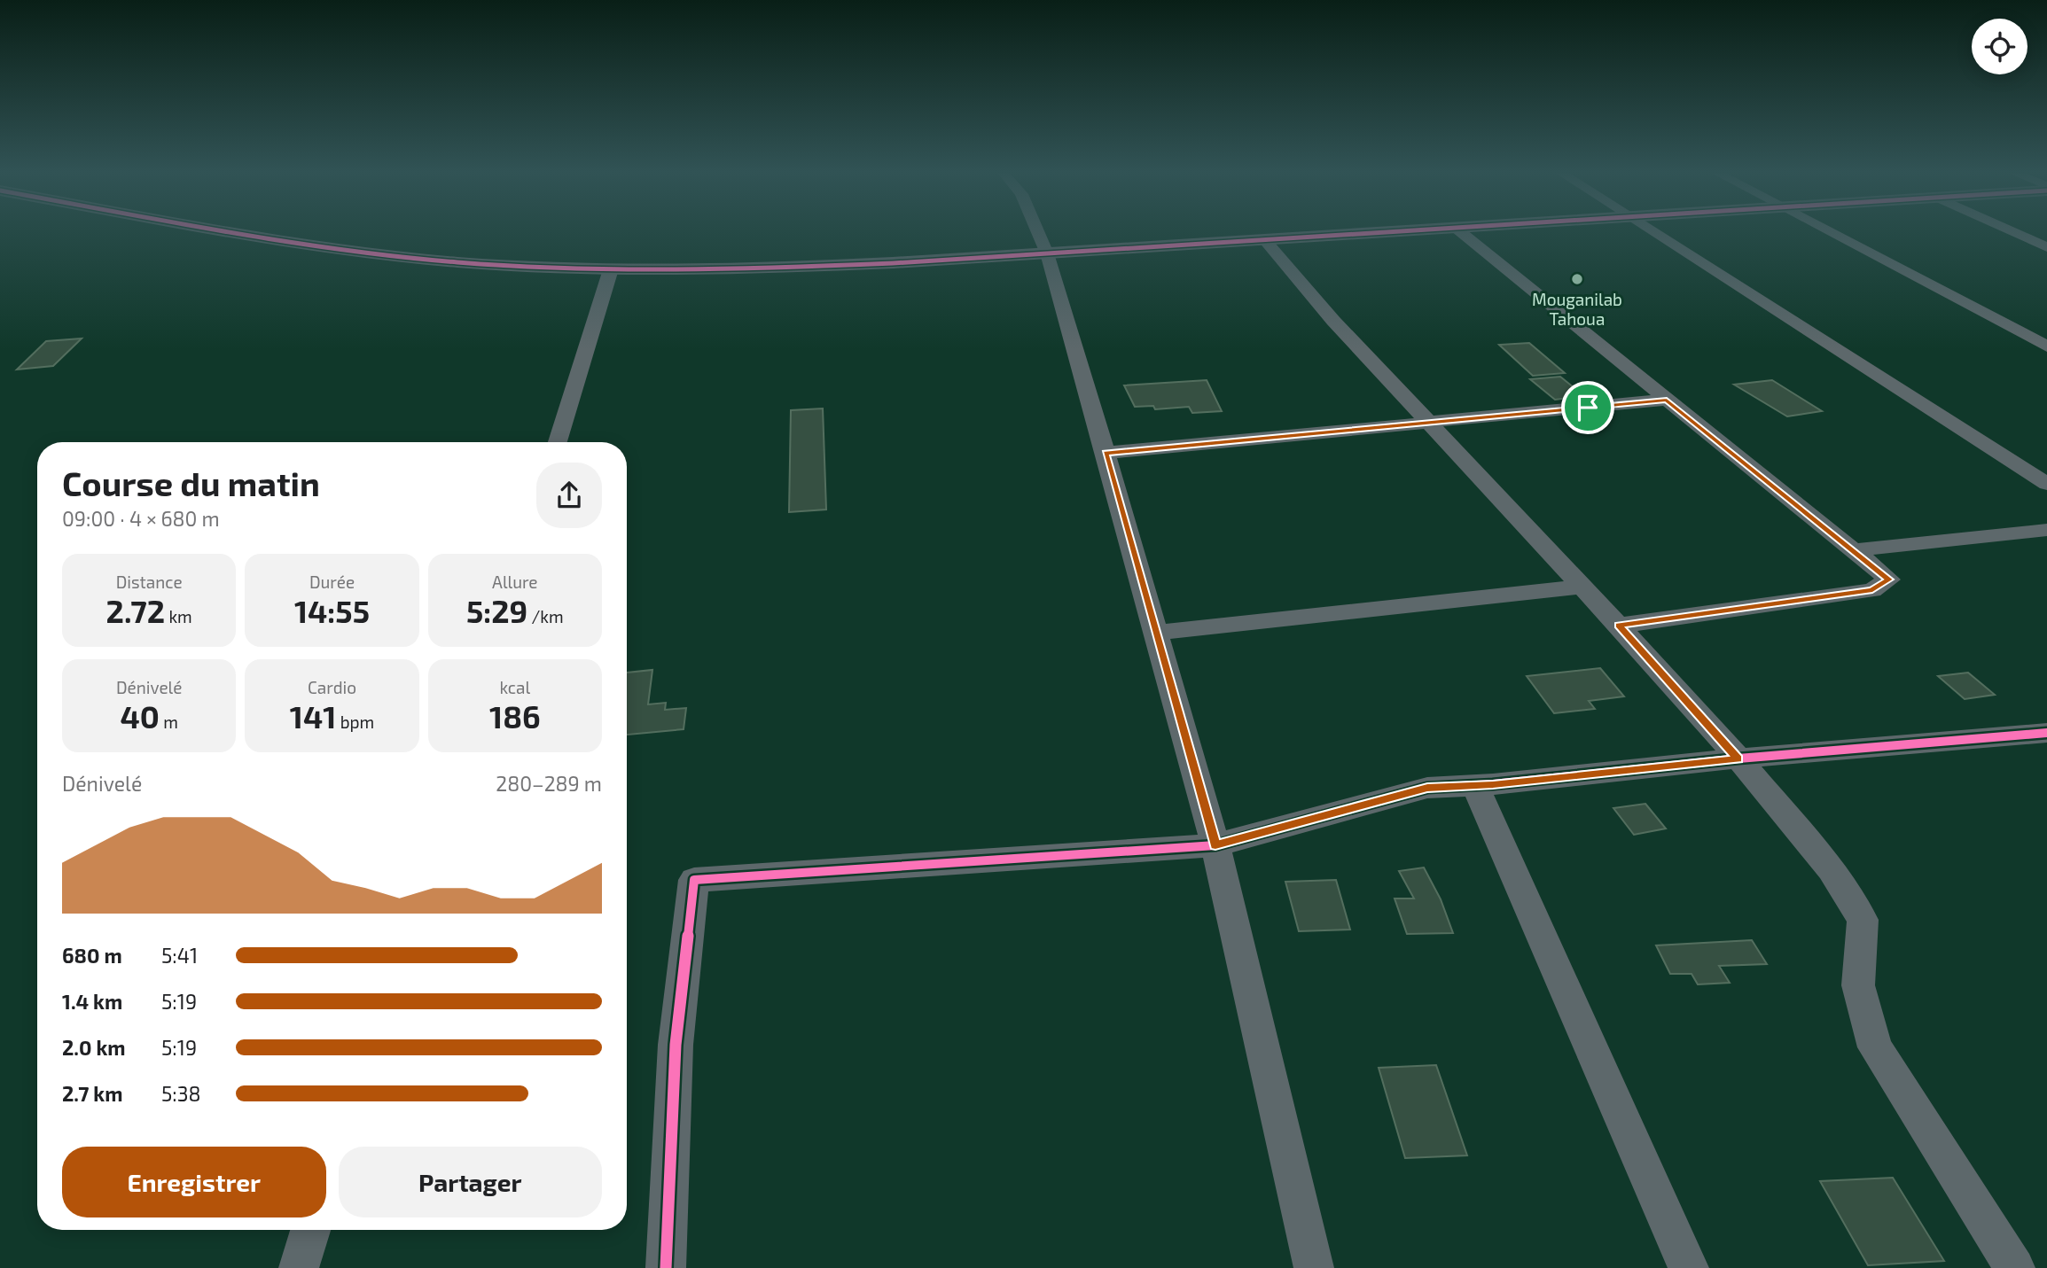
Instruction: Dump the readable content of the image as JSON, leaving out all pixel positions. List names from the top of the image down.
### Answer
{
  "places": ["Mouganilab Tahoua"],
  "page": {
    "heading": ["Course du matin", "09:00 · 4 × 680 m"],
    "stats": [
      ["Distance", "2.72 km"],
      ["Durée", "14:55"],
      ["Allure", "5:29 /km"],
      ["Dénivelé", "40 m"],
      ["Cardio", "141 bpm"],
      ["kcal", "186"]
    ],
    "chart": ["Dénivelé", "280–289 m"],
    "list": [
      {
        "name": "680 m",
        "note": "5:41"
      },
      {
        "name": "1.4 km",
        "note": "5:19"
      },
      {
        "name": "2.0 km",
        "note": "5:19"
      },
      {
        "name": "2.7 km",
        "note": "5:38"
      }
    ],
    "buttons": ["Enregistrer", "Partager"]
  }
}
